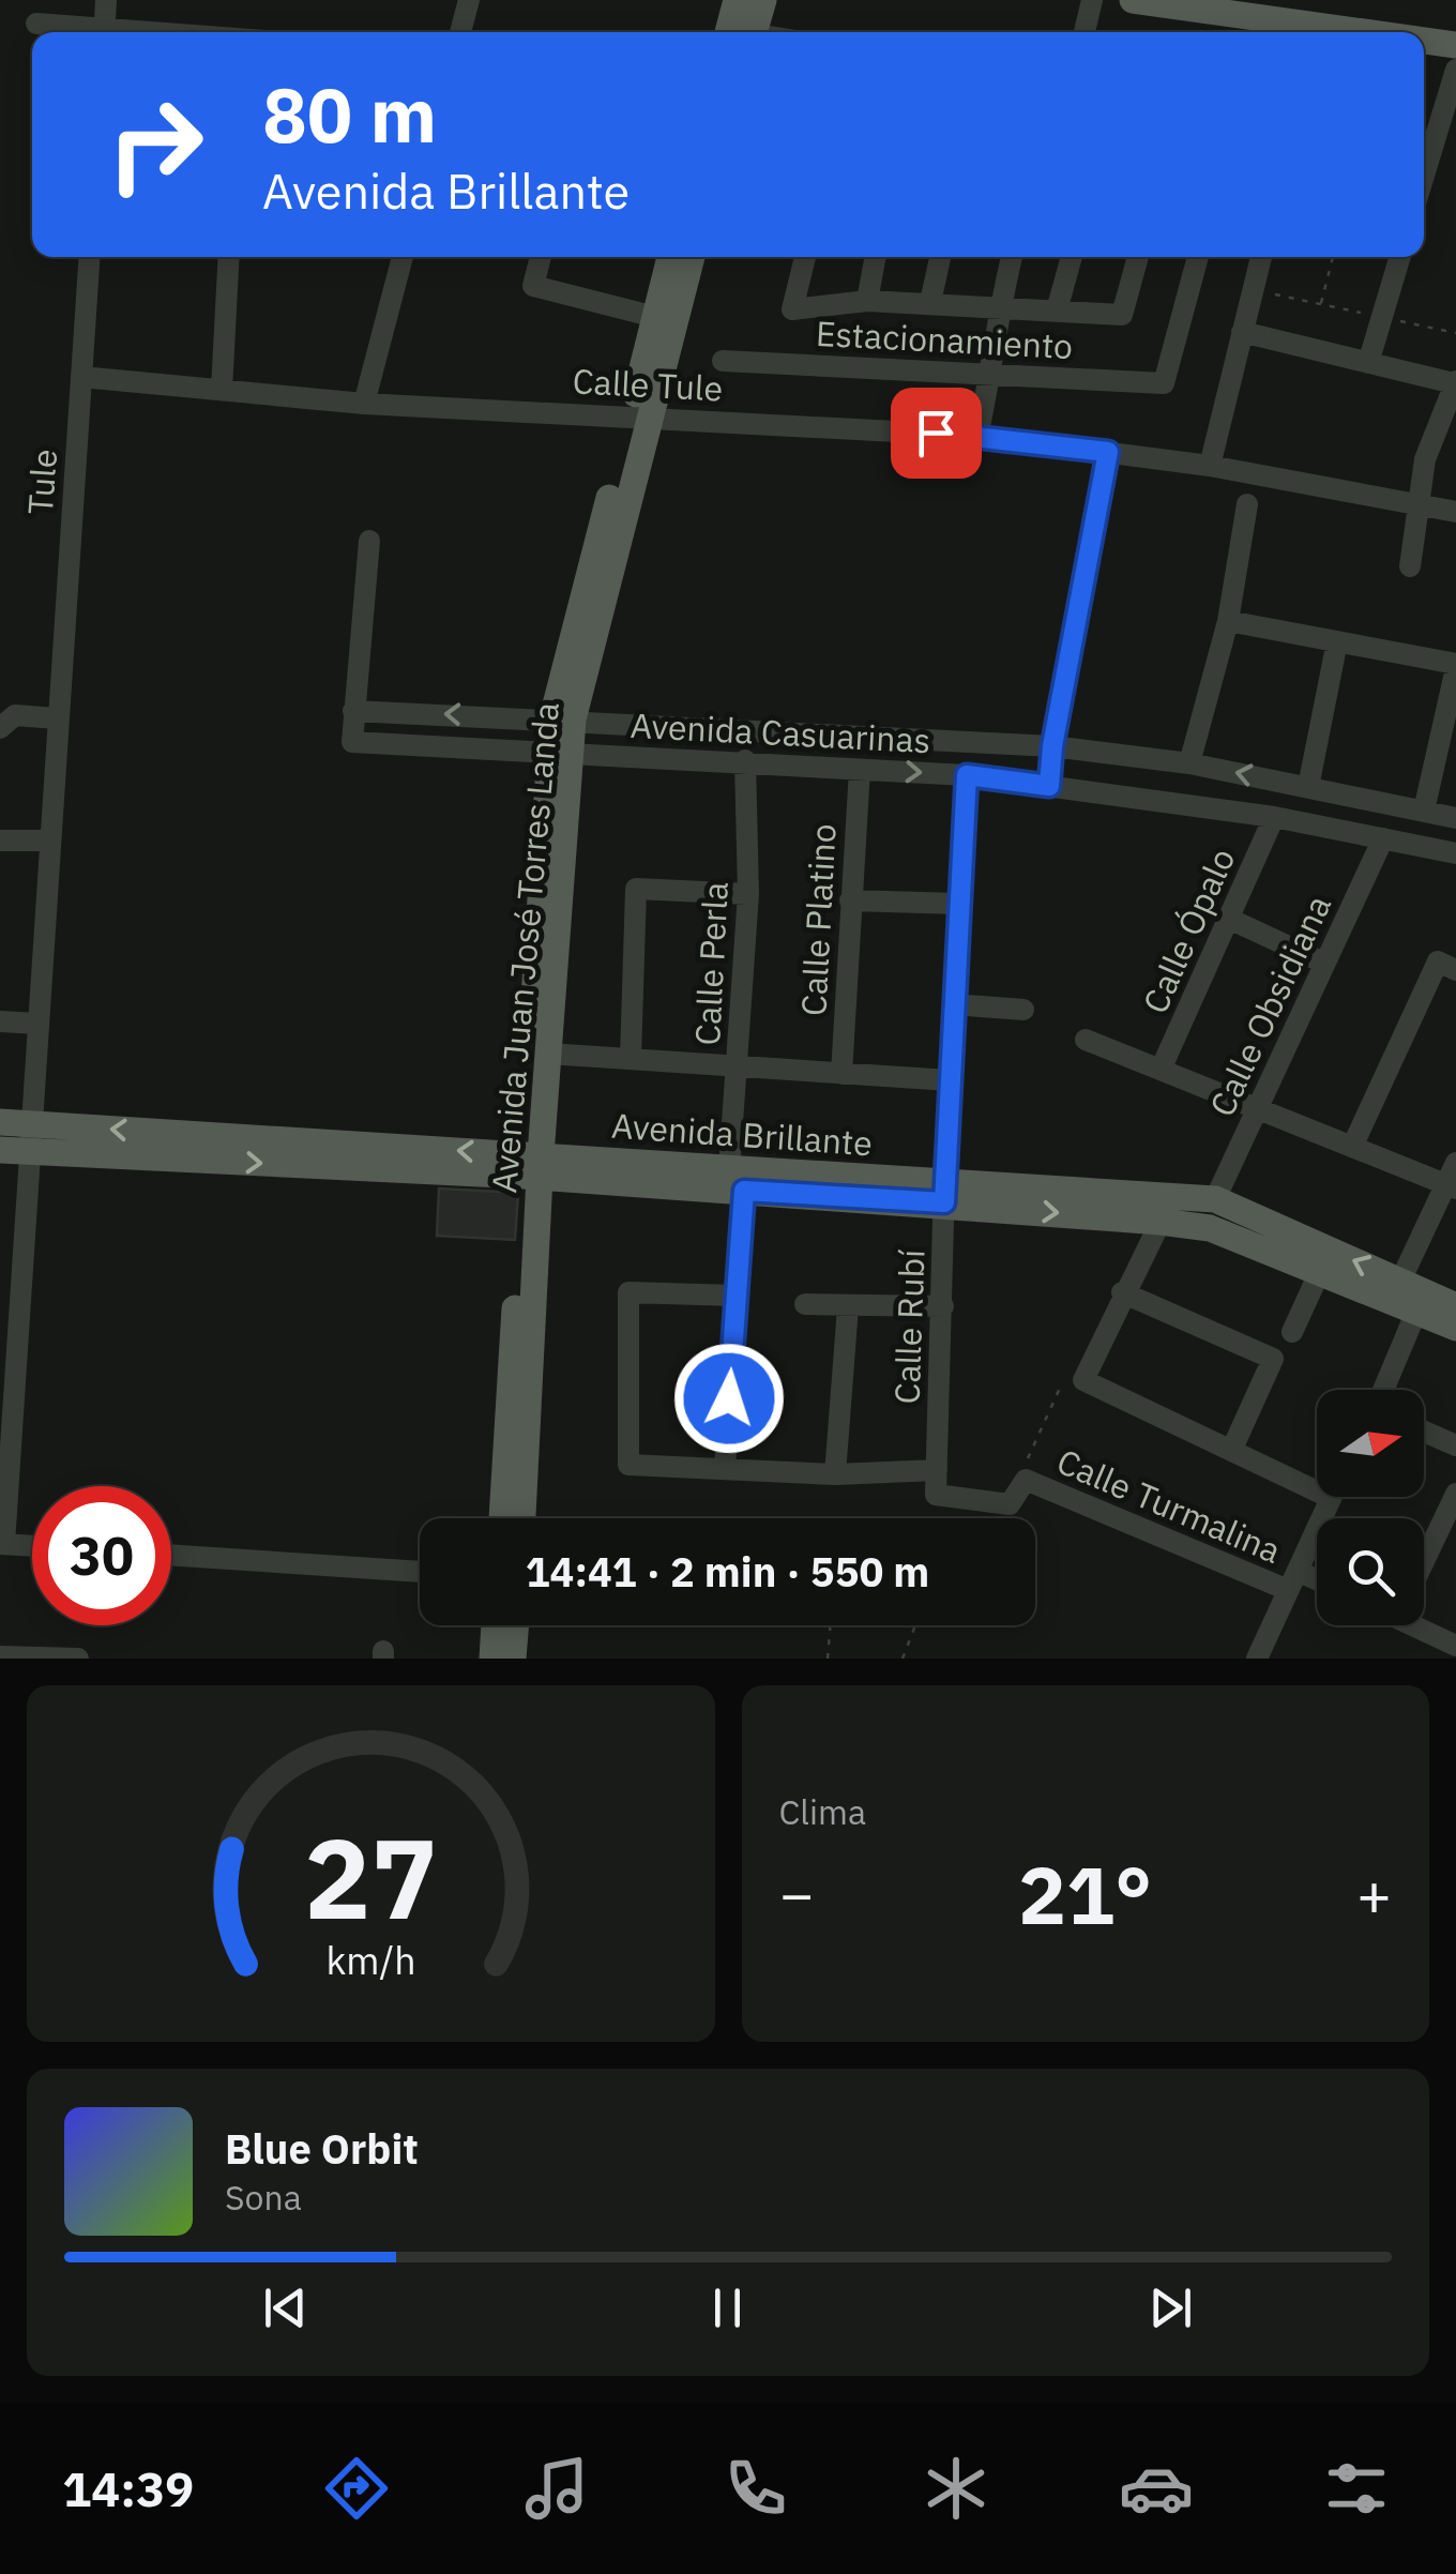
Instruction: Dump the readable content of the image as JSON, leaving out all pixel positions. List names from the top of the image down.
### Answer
{
  "streets": {
    "main road": ["Avenida Juan José Torres Landa", "Avenida Brillante"],
    "street": [
      "Estacionamiento",
      "Calle Tule",
      "Tule",
      "Avenida Casuarinas",
      "Calle Platino",
      "Calle Ópalo",
      "Calle Perla",
      "Calle Obsidiana",
      "Calle Rubí",
      "Calle Turmalina"
    ]
  },
  "crossings": [
    ["Calle Tule", "Tule"],
    ["Calle Tule", "Avenida Juan José Torres Landa"],
    ["Tule", "Avenida Brillante"],
    ["Avenida Casuarinas", "Calle Platino"],
    ["Avenida Casuarinas", "Calle Ópalo"],
    ["Avenida Casuarinas", "Avenida Juan José Torres Landa"],
    ["Avenida Casuarinas", "Calle Perla"],
    ["Avenida Casuarinas", "Calle Obsidiana"],
    ["Avenida Casuarinas", "Calle Rubí"],
    ["Avenida Juan José Torres Landa", "Avenida Brillante"],
    ["Calle Perla", "Avenida Brillante"],
    ["Calle Obsidiana", "Avenida Brillante"],
    ["Avenida Brillante", "Calle Rubí"],
    ["Calle Rubí", "Calle Turmalina"]
  ],
  "north": "right",
  "page": {
    "turn": ["80 m", "Avenida Brillante"],
    "limit": "30",
    "trip": "14:41 · 2 min · 550 m",
    "tile": "Clima",
    "heat": ["−", "21°", "+"],
    "song": ["Blue Orbit", "Sona"],
    "tabs": "14:39",
    "gauge": ["27", "km/h"]
  }
}
